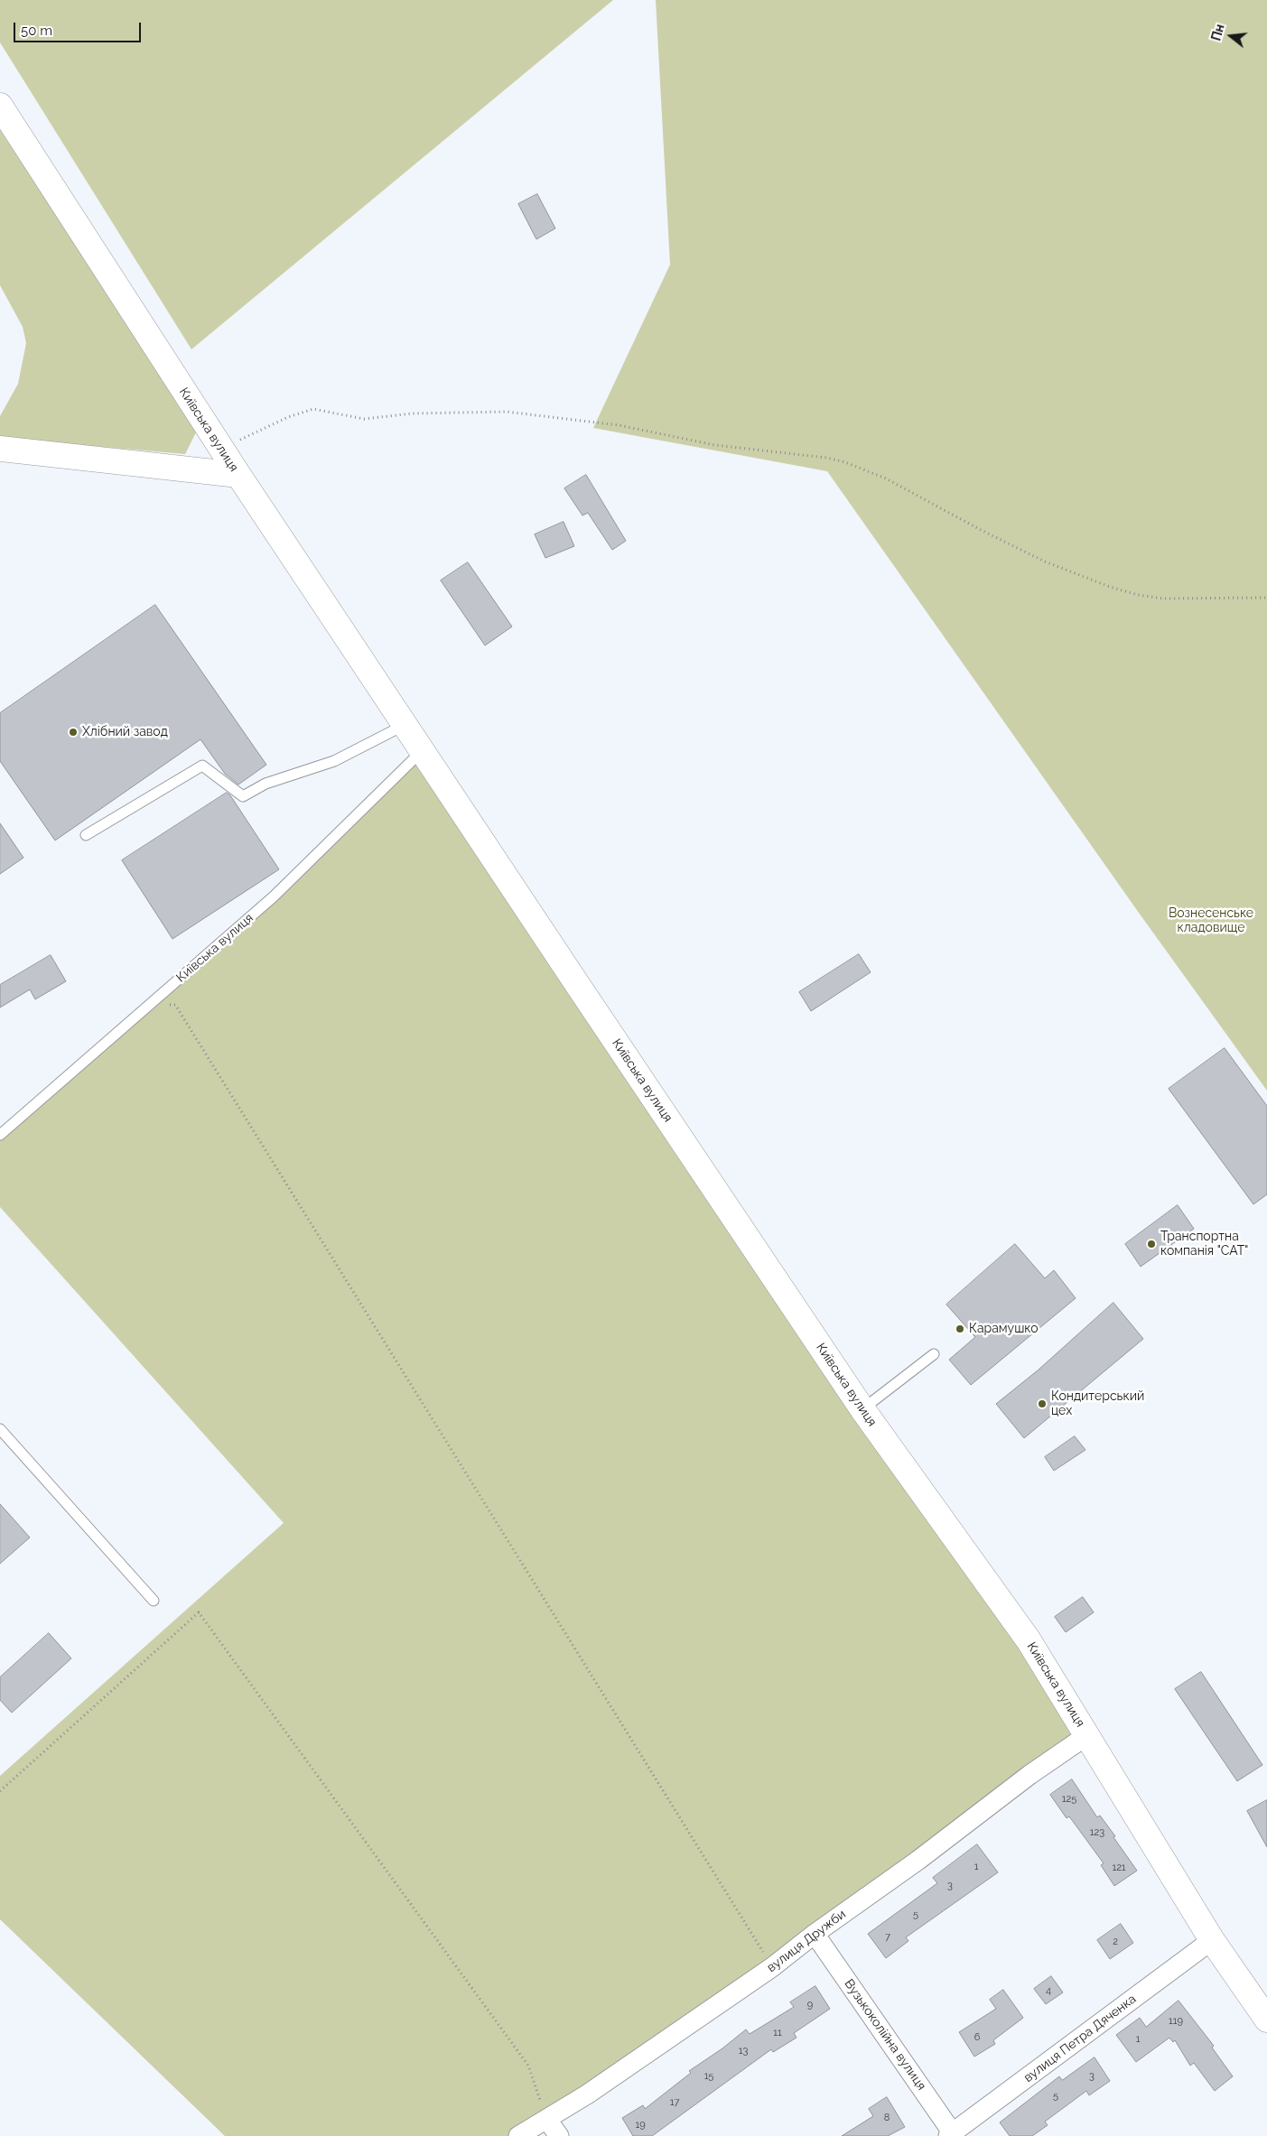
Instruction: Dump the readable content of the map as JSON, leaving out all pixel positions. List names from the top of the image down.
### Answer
{
  "streets": {
    "main road": ["Київська вулиця"],
    "street": ["вулиця Дружби", "Вузькоколійна вулиця", "вулиця Петра Дяченка"]
  },
  "crossings": [
    ["Київська вулиця", "вулиця Дружби"],
    ["Київська вулиця", "вулиця Петра Дяченка"],
    ["вулиця Дружби", "Вузькоколійна вулиця"],
    ["Вузькоколійна вулиця", "вулиця Петра Дяченка"]
  ],
  "parks": ["Вознесенське кладовище"],
  "places": [
    "Хлібний завод",
    "Транспортна компанія \"САТ\"",
    "Карамушко",
    "Кондитерський цех"
  ],
  "house_numbers": [
    "125",
    "123",
    "1",
    "121",
    "3",
    "5",
    "7",
    "2",
    "4",
    "9",
    "119",
    "11",
    "6",
    "1",
    "13",
    "15",
    "3",
    "5",
    "17",
    "8",
    "19"
  ],
  "scale_bar": "50 m",
  "north": "left"
}
